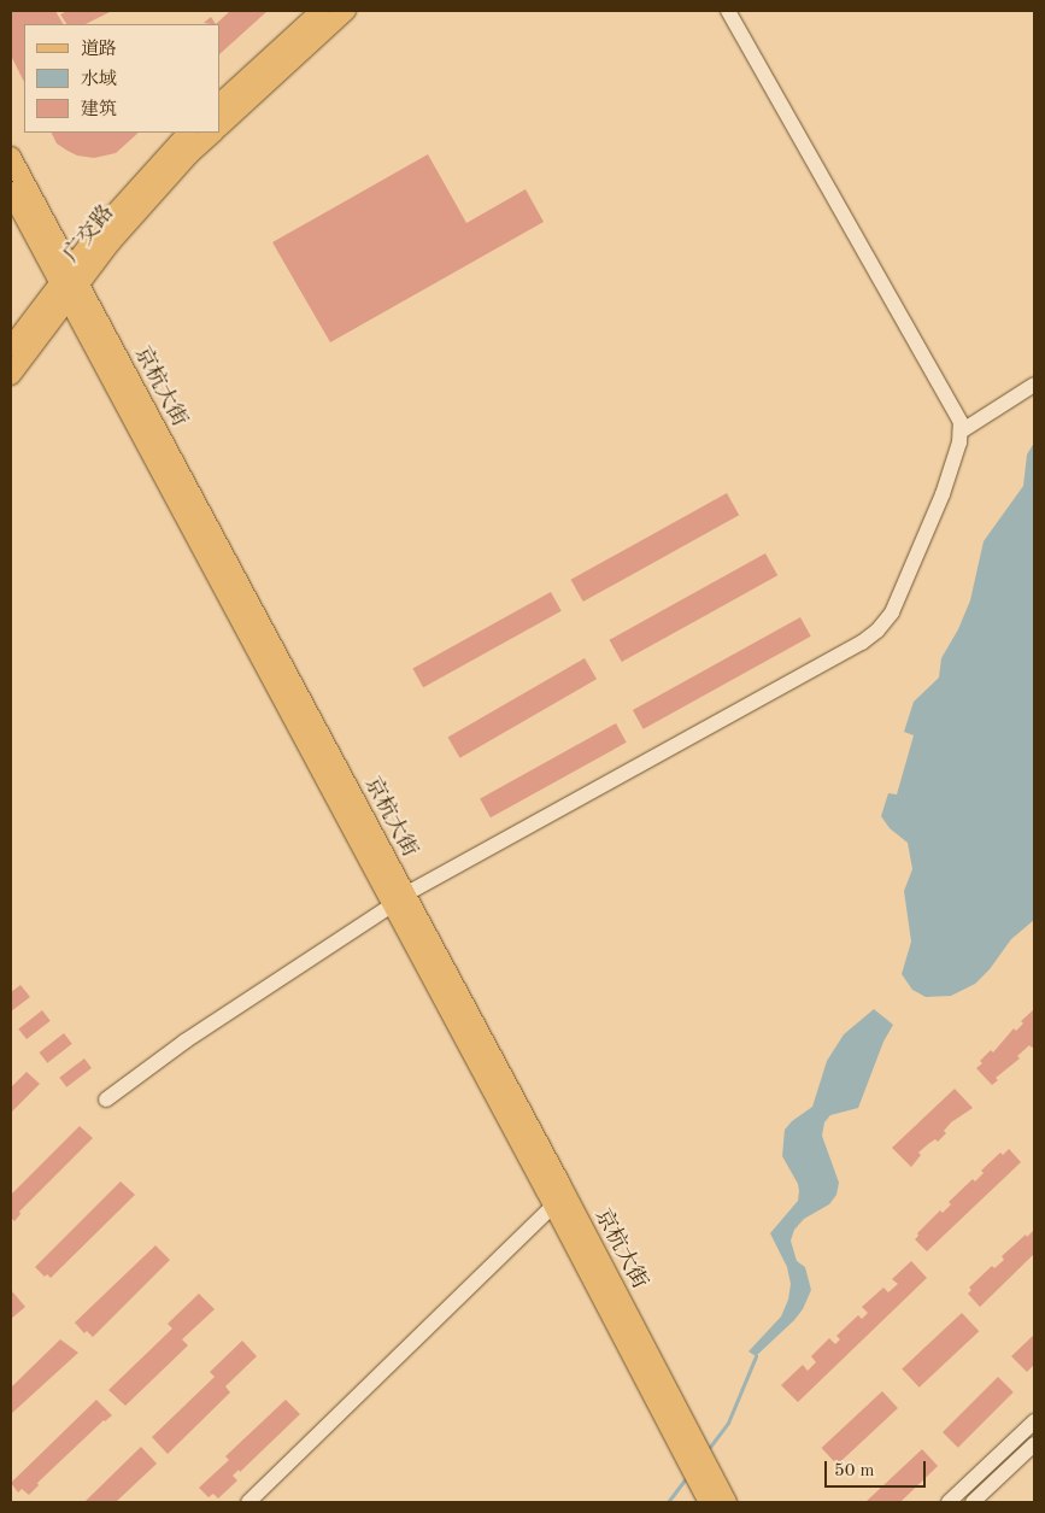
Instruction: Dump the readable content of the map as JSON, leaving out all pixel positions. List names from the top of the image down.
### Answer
{
  "streets": {
    "main road": ["广交路", "京杭大街"]
  },
  "crossings": [
    ["广交路", "京杭大街"]
  ],
  "legend": ["道路", "水域", "建筑"],
  "scale_bar": "50 m"
}
